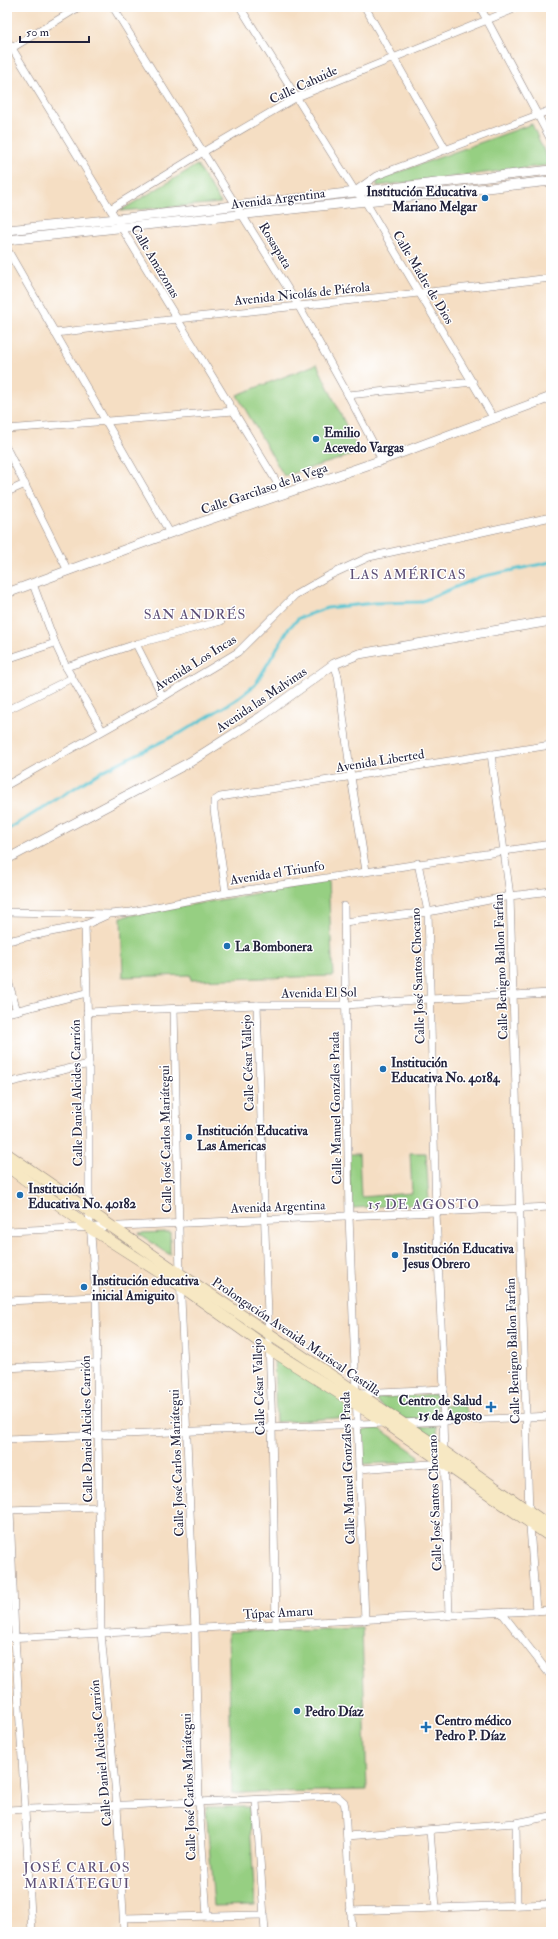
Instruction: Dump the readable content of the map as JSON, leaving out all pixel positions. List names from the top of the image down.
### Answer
{
  "streets": {
    "main road": ["Prolongación Avenida Mariscal Castilla"],
    "street": [
      "Calle Cahuide",
      "Avenida Argentina",
      "Rosaspata",
      "Calle Amazonas",
      "Calle Madre de Dios",
      "Avenida Nicolás de Piérola",
      "Calle Garcilaso de la Vega",
      "Avenida Los Incas",
      "Avenida las Malvinas",
      "Avenida Liberted",
      "Avenida el Triunfo",
      "Calle Benigno Ballon Farfan",
      "Calle José Santos Chocano",
      "Avenida El Sol",
      "Calle César Vallejo",
      "Calle Daniel Alcides Carrión",
      "Calle Manuel Gonzáles Prada",
      "Calle José Carlos Mariátegui",
      "Túpac Amaru"
    ]
  },
  "crossings": [
    ["Calle Cahuide", "Rosaspata"],
    ["Calle Cahuide", "Calle Amazonas"],
    ["Calle Cahuide", "Calle Madre de Dios"],
    ["Avenida Argentina", "Rosaspata"],
    ["Avenida Argentina", "Calle Amazonas"],
    ["Avenida Argentina", "Calle Madre de Dios"],
    ["Avenida Argentina", "Calle Benigno Ballon Farfan"],
    ["Avenida Argentina", "Calle José Santos Chocano"],
    ["Avenida Argentina", "Calle César Vallejo"],
    ["Avenida Argentina", "Calle Daniel Alcides Carrión"],
    ["Avenida Argentina", "Calle Manuel Gonzáles Prada"],
    ["Avenida Argentina", "Calle José Carlos Mariátegui"],
    ["Avenida Argentina", "Prolongación Avenida Mariscal Castilla"],
    ["Rosaspata", "Avenida Nicolás de Piérola"],
    ["Rosaspata", "Calle Garcilaso de la Vega"],
    ["Calle Amazonas", "Avenida Nicolás de Piérola"],
    ["Calle Amazonas", "Calle Garcilaso de la Vega"],
    ["Calle Madre de Dios", "Avenida Nicolás de Piérola"],
    ["Calle Madre de Dios", "Calle Garcilaso de la Vega"],
    ["Avenida Liberted", "Avenida el Triunfo"],
    ["Avenida Liberted", "Calle Benigno Ballon Farfan"],
    ["Avenida el Triunfo", "Calle Benigno Ballon Farfan"],
    ["Avenida el Triunfo", "Calle José Santos Chocano"],
    ["Calle Benigno Ballon Farfan", "Avenida El Sol"],
    ["Calle Benigno Ballon Farfan", "Prolongación Avenida Mariscal Castilla"],
    ["Calle Benigno Ballon Farfan", "Túpac Amaru"],
    ["Calle José Santos Chocano", "Avenida El Sol"],
    ["Calle José Santos Chocano", "Prolongación Avenida Mariscal Castilla"],
    ["Calle José Santos Chocano", "Túpac Amaru"],
    ["Avenida El Sol", "Calle César Vallejo"],
    ["Avenida El Sol", "Calle Daniel Alcides Carrión"],
    ["Avenida El Sol", "Calle Manuel Gonzáles Prada"],
    ["Avenida El Sol", "Calle José Carlos Mariátegui"],
    ["Calle César Vallejo", "Prolongación Avenida Mariscal Castilla"],
    ["Calle César Vallejo", "Túpac Amaru"],
    ["Calle Daniel Alcides Carrión", "Prolongación Avenida Mariscal Castilla"],
    ["Calle Daniel Alcides Carrión", "Túpac Amaru"],
    ["Calle Manuel Gonzáles Prada", "Prolongación Avenida Mariscal Castilla"],
    ["Calle Manuel Gonzáles Prada", "Túpac Amaru"],
    ["Calle José Carlos Mariátegui", "Prolongación Avenida Mariscal Castilla"],
    ["Calle José Carlos Mariátegui", "Túpac Amaru"]
  ],
  "districts": [
    "LAS AMÉRICAS",
    "SAN ANDRÉS",
    "15 DE AGOSTO",
    "JOSÉ CARLOS MARIÁTEGUI"
  ],
  "places": {
    "other": [
      "Institución Educativa Mariano Melgar",
      "Emilio Acevedo Vargas",
      "La Bombonera",
      "Institución Educativa No. 40184",
      "Institución Educativa Las Americas",
      "Institución Educativa No. 40182",
      "Institución Educativa Jesus Obrero",
      "Institución educativa inicial Amiguito",
      "Pedro Díaz"
    ],
    "health": ["Centro de Salud 15 de Agosto", "Centro médico Pedro P. Díaz"]
  },
  "scale_bar": "50 m"
}
